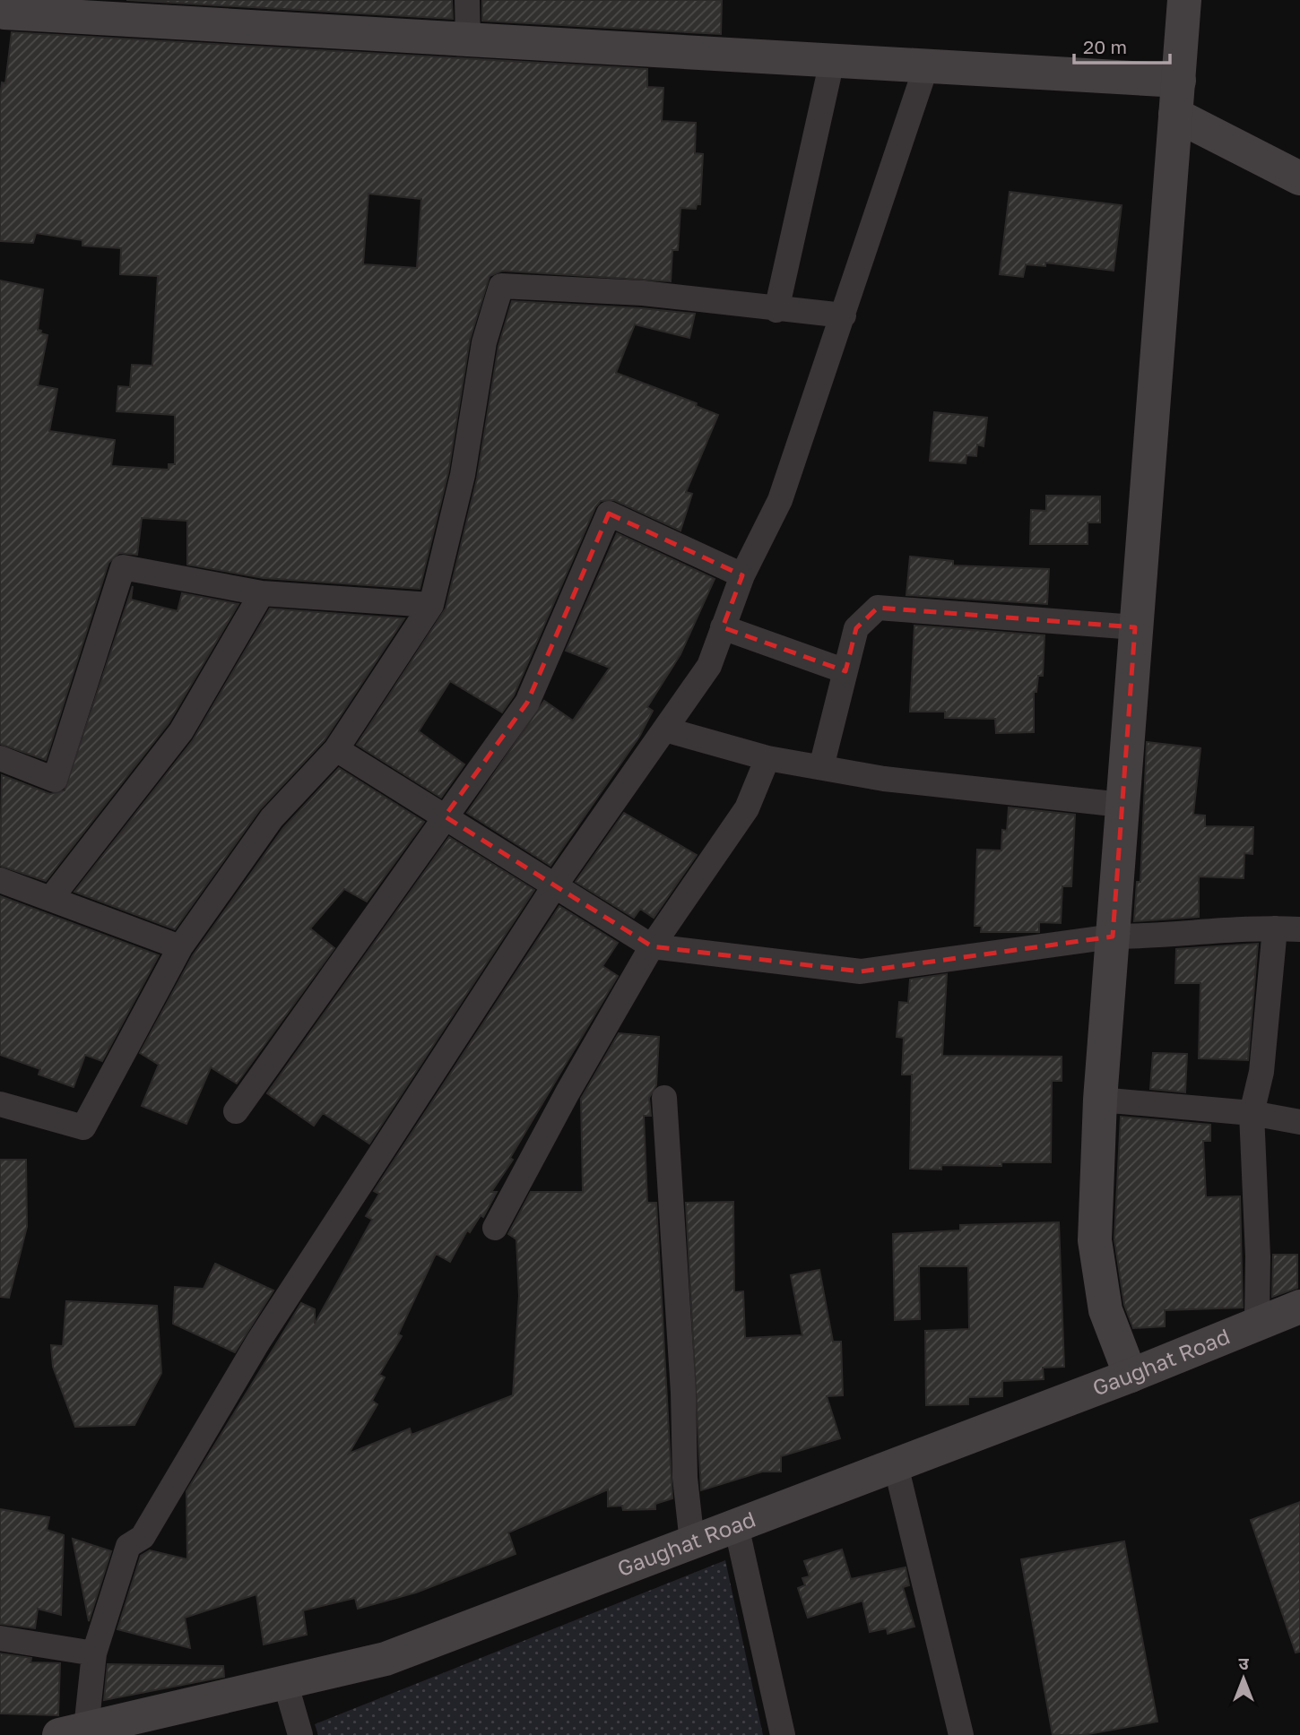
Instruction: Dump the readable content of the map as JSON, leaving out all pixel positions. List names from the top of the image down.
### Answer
{
  "streets": {
    "main road": ["Gaughat Road"]
  },
  "scale_bar": "20 m",
  "north": "top"
}
